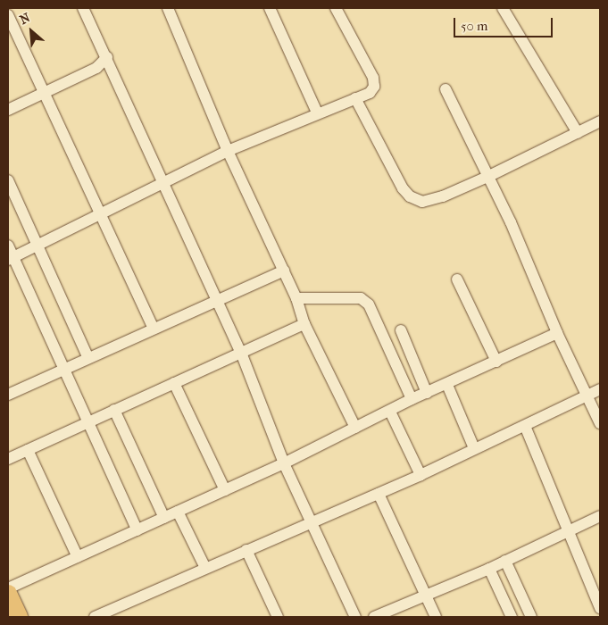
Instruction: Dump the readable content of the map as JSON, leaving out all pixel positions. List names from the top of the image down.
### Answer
{
  "scale_bar": "50 m",
  "north": "top left"
}
